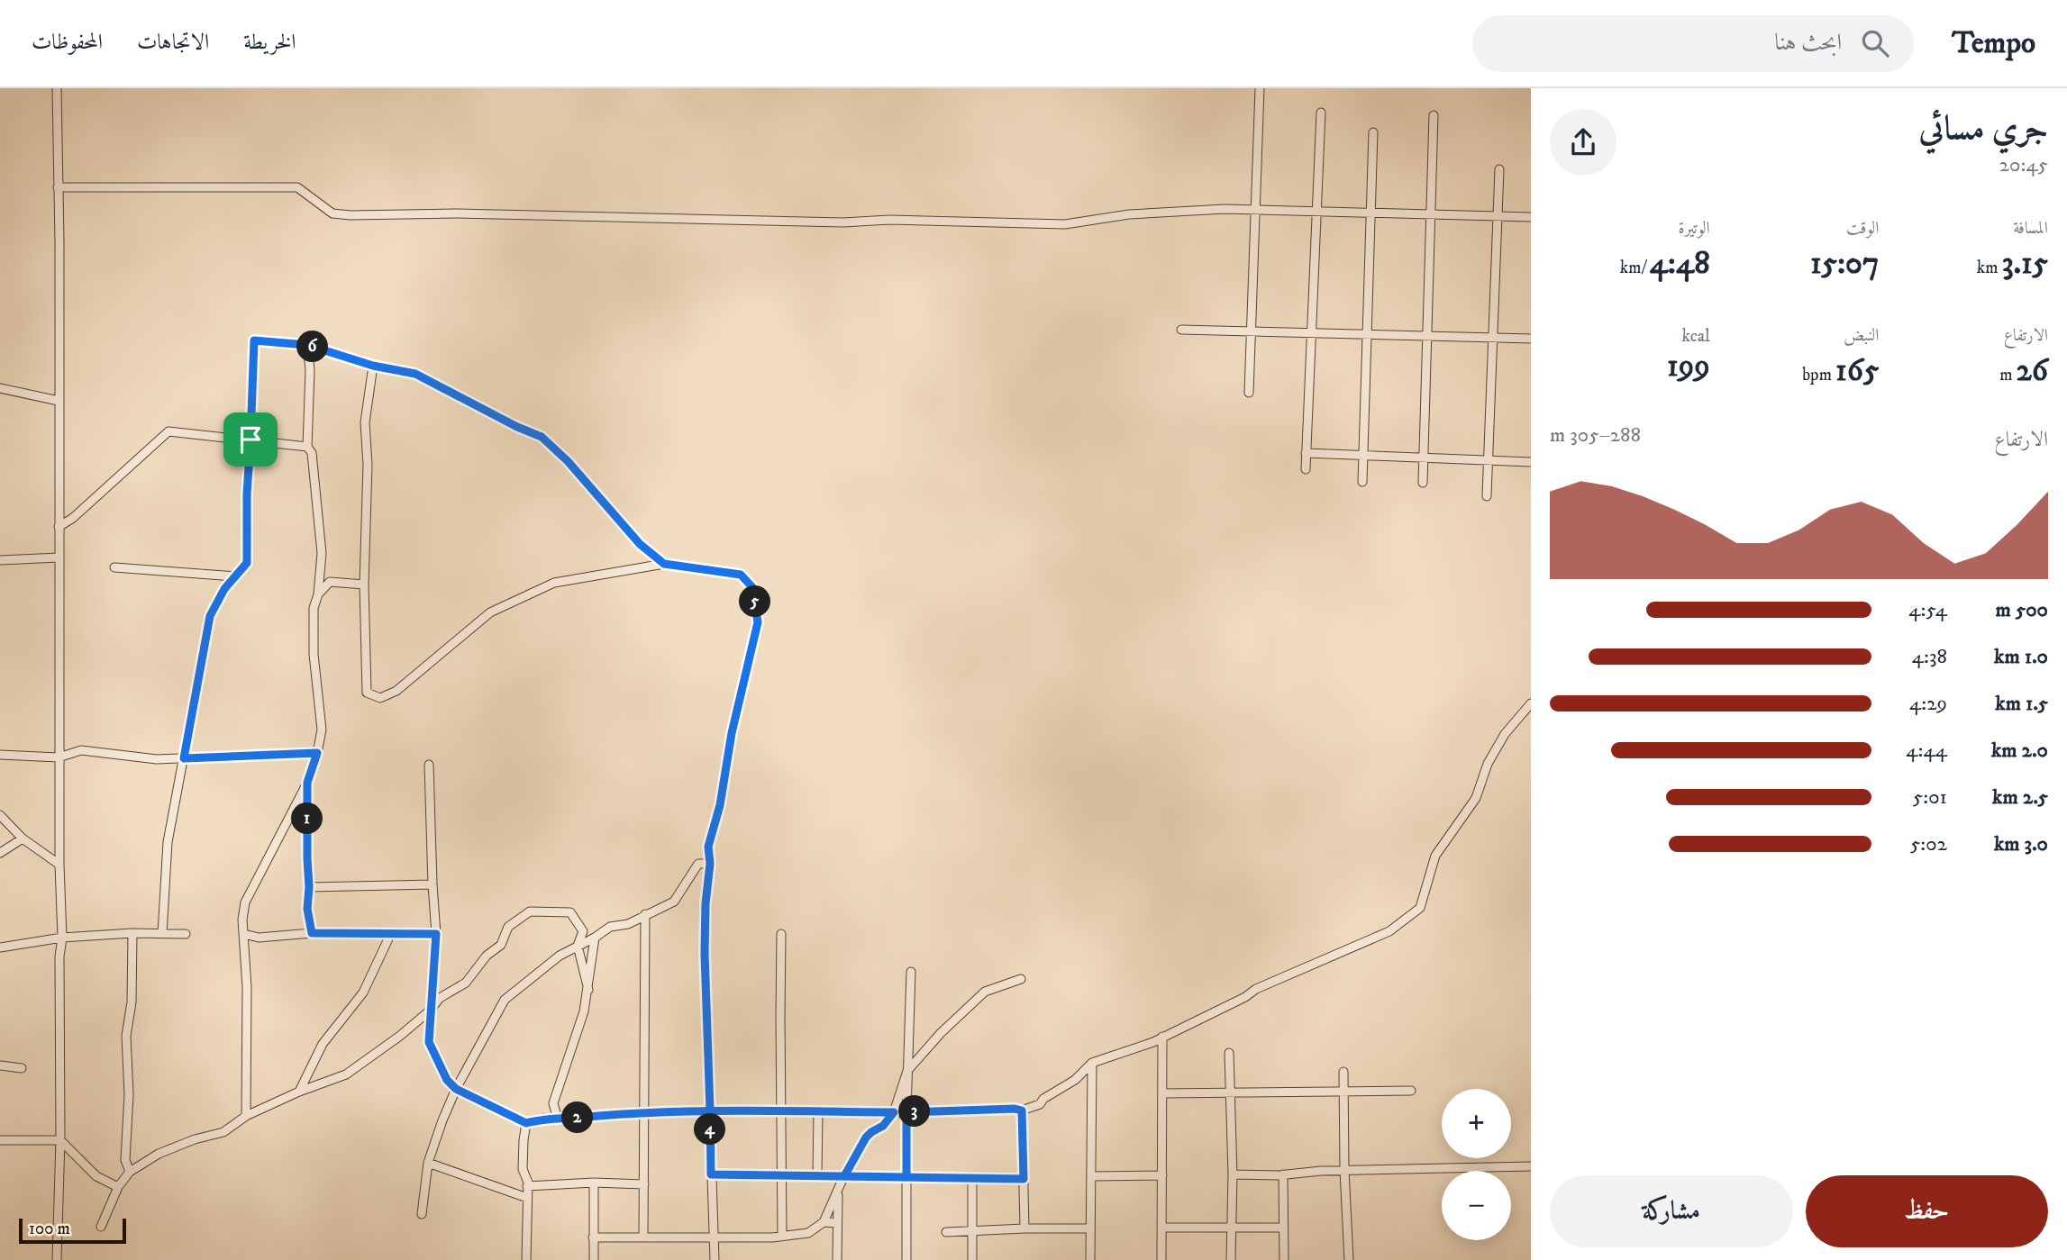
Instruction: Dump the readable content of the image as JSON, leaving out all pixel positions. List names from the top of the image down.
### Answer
{
  "scale_bar": "100 m",
  "page": {
    "header": "Tempo",
    "search": "ابحث هنا",
    "nav": ["الخريطة", "الاتجاهات", "المحفوظات"],
    "heading": ["جري مسائي", "20:45"],
    "stats": [
      ["المسافة", "3.15 km"],
      ["الوقت", "15:07"],
      ["الوتيرة", "4:48 /km"],
      ["الارتفاع", "26 m"],
      ["النبض", "165 bpm"],
      ["kcal", "199"]
    ],
    "pins": [
      "6",
      "5",
      "1",
      "3",
      "2",
      "4"
    ],
    "chart": ["الارتفاع", "288–305 m"],
    "list": [
      {
        "name": "500 m",
        "note": "4:54"
      },
      {
        "name": "1.0 km",
        "note": "4:38"
      },
      {
        "name": "1.5 km",
        "note": "4:29"
      },
      {
        "name": "2.0 km",
        "note": "4:44"
      },
      {
        "name": "2.5 km",
        "note": "5:01"
      },
      {
        "name": "3.0 km",
        "note": "5:02"
      }
    ],
    "map_buttons": ["+", "−"],
    "buttons": ["حفظ", "مشاركة"],
    "scale": "100 m"
  }
}
